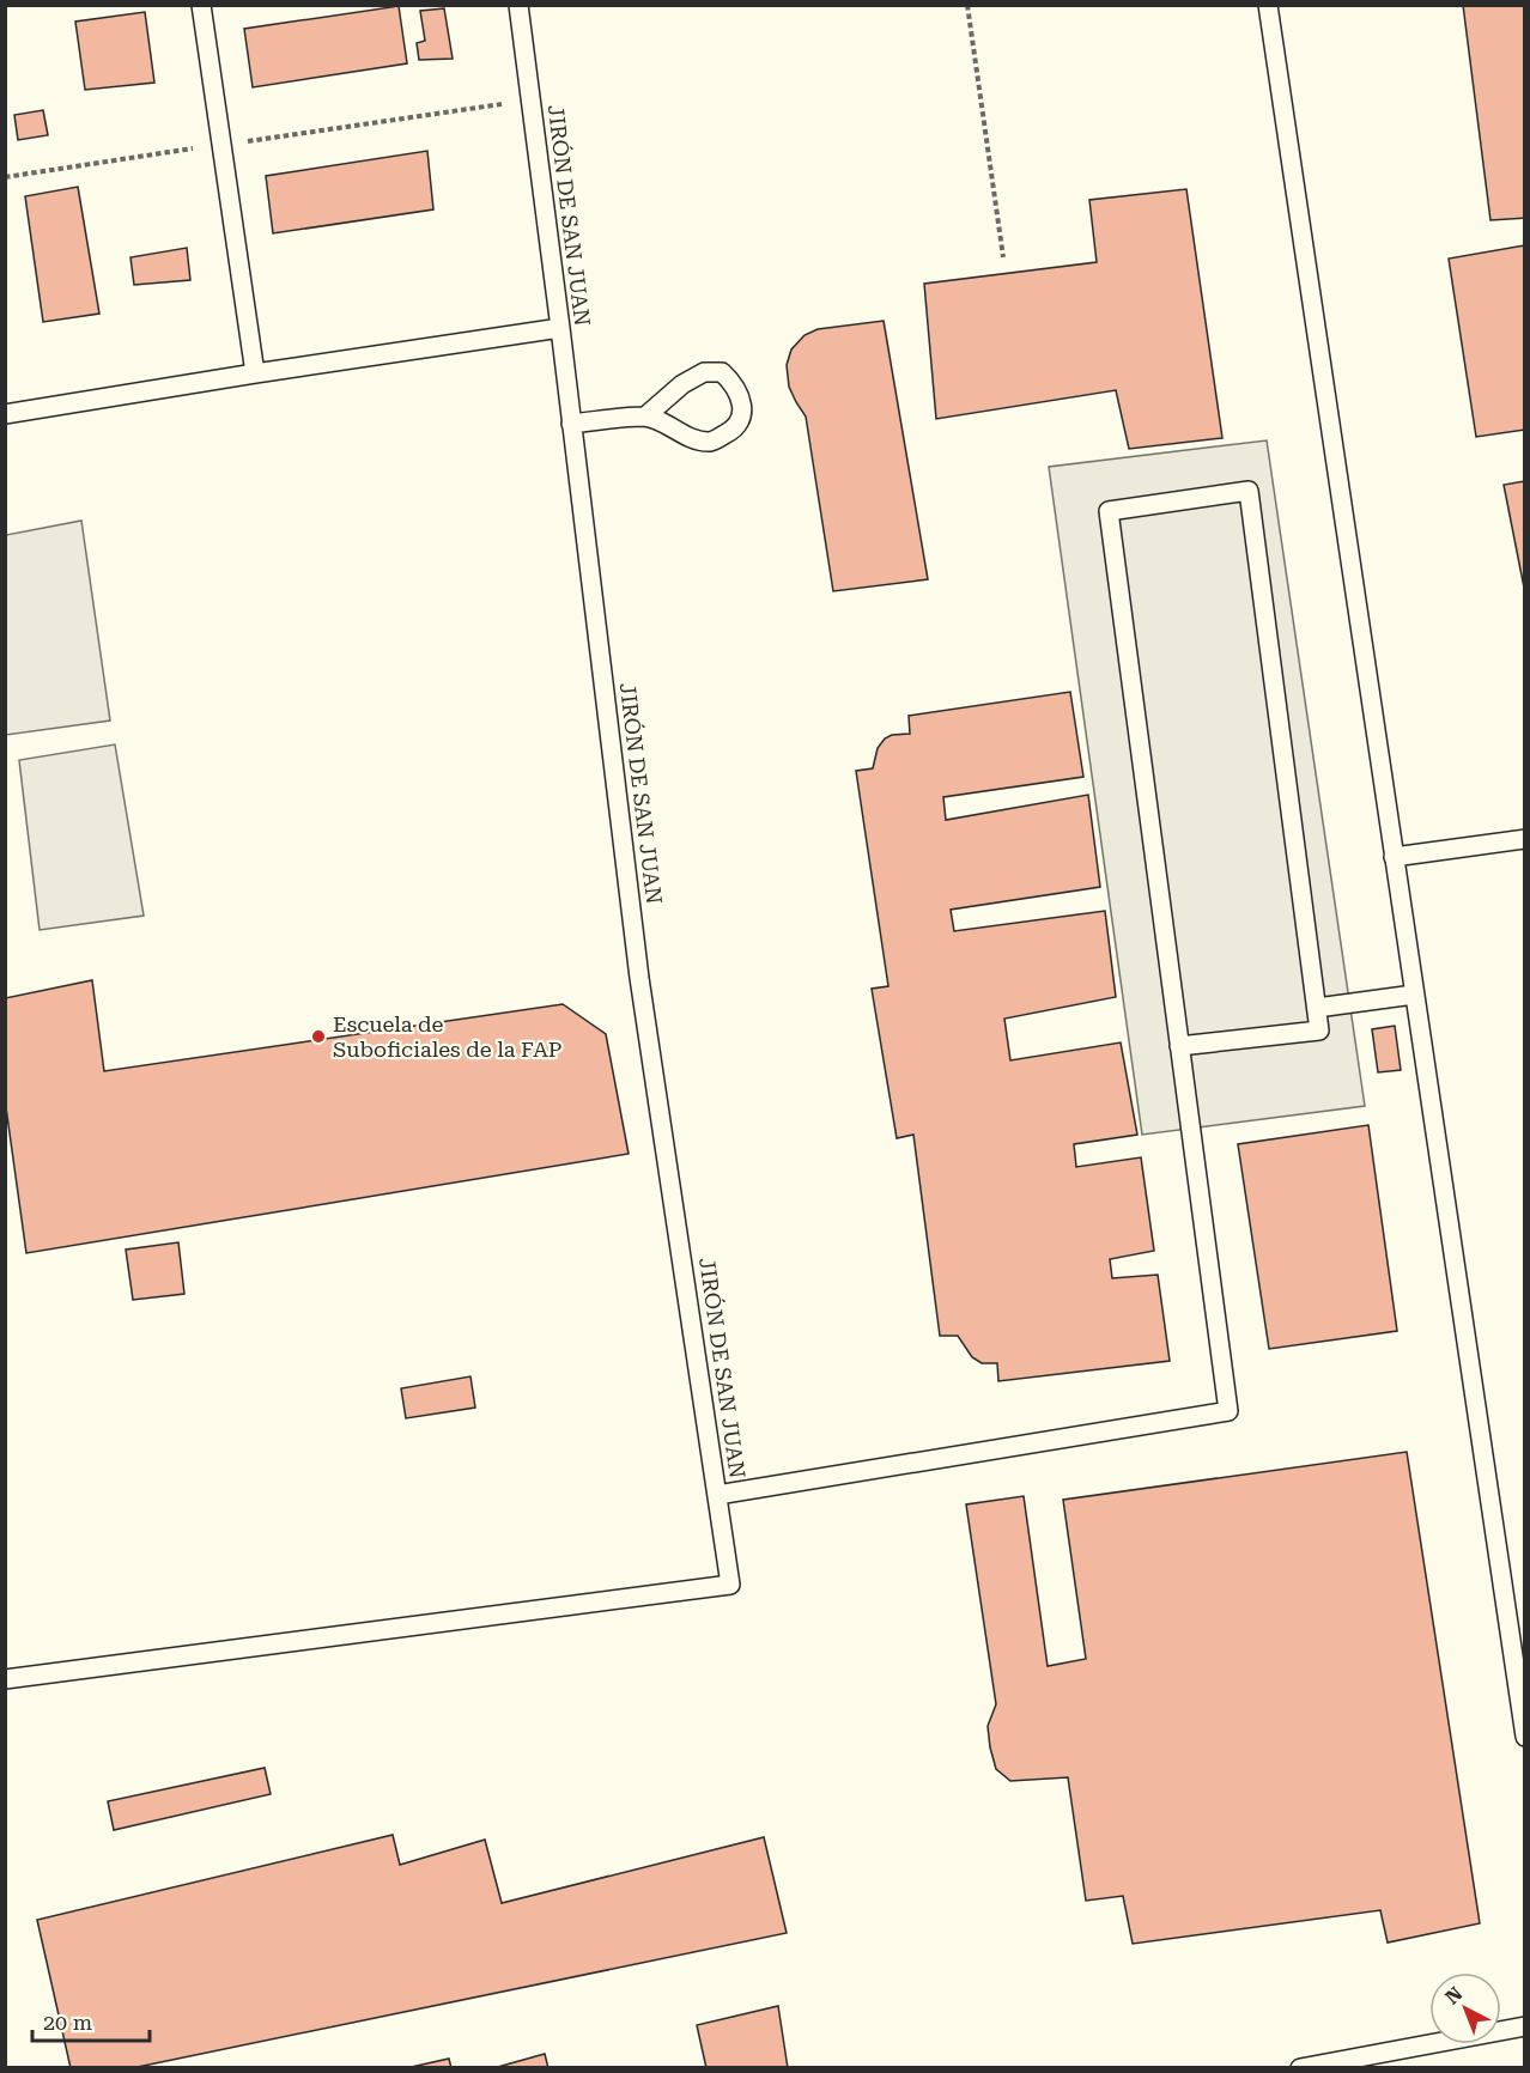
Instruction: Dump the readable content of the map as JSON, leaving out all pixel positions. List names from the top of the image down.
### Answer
{
  "streets": {
    "lane": ["JIRÓN DE SAN JUAN"]
  },
  "places": ["Escuela de Suboficiales de la FAP"],
  "scale_bar": "20 m",
  "north": "top left"
}
